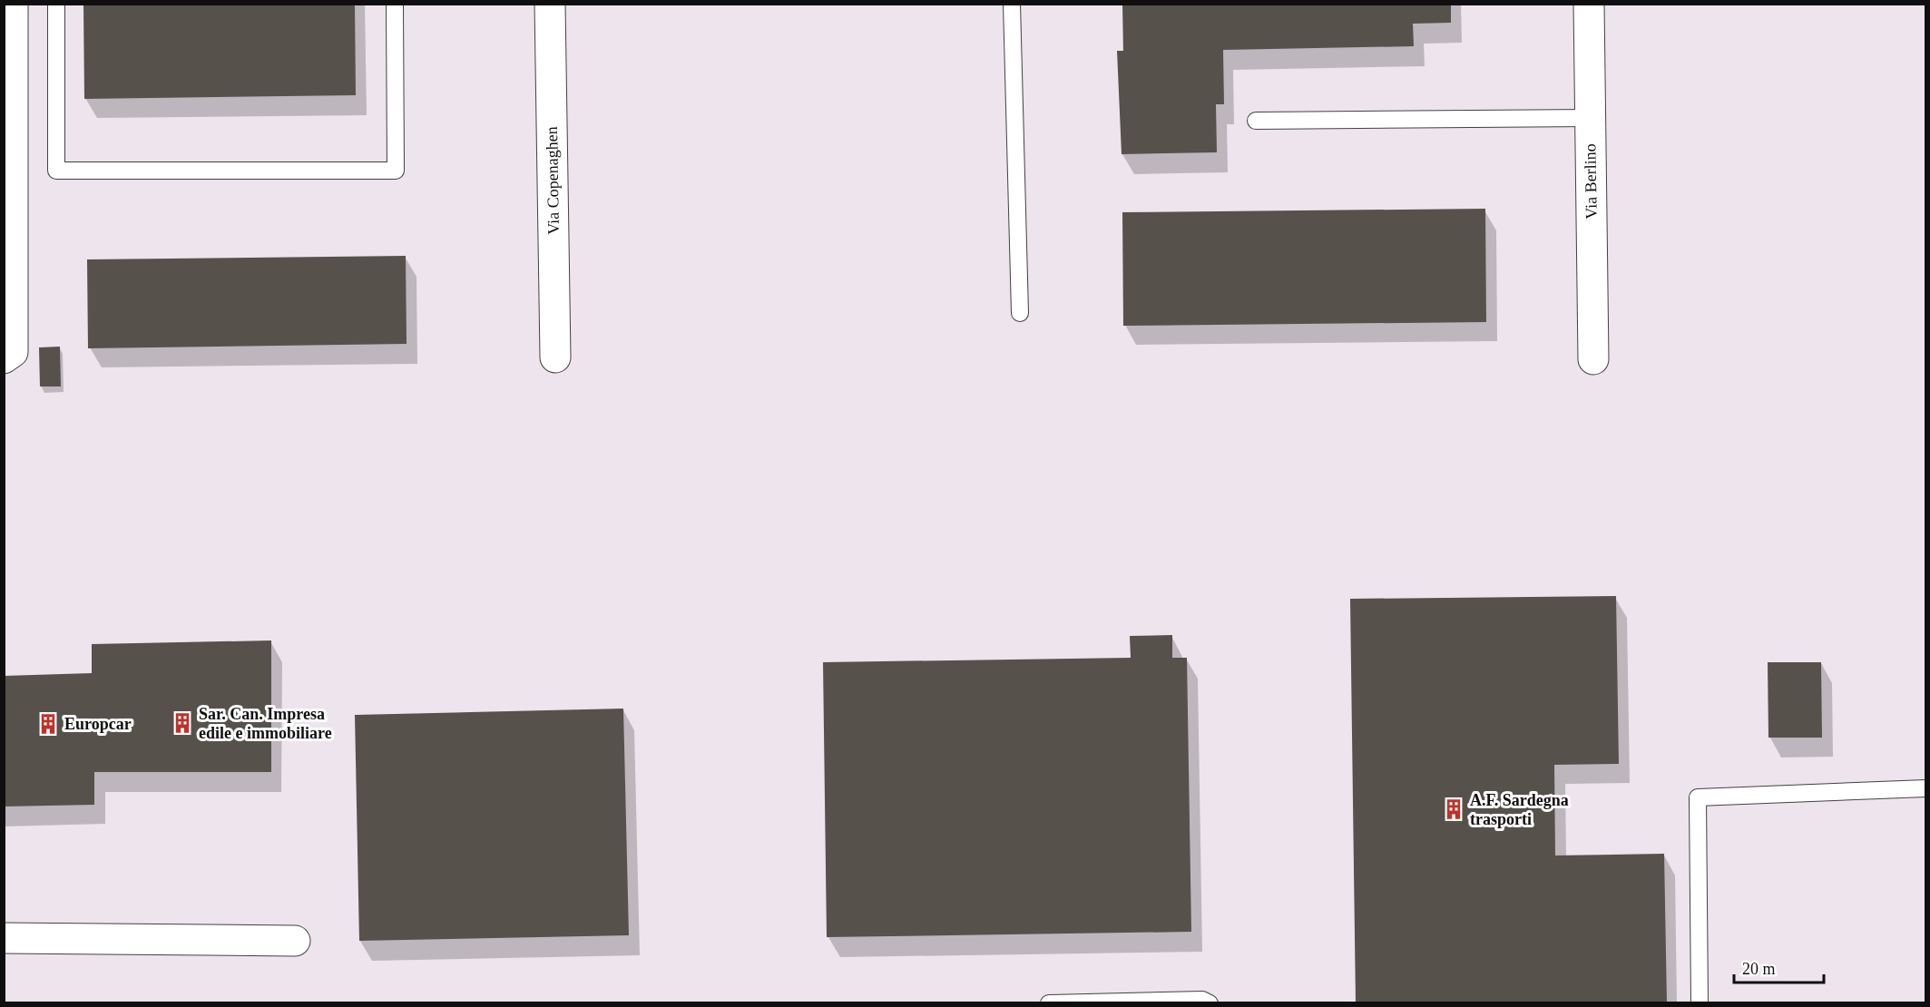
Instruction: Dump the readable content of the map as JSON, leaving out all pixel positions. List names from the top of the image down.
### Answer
{
  "streets": {
    "street": ["Via Copenaghen", "Via Berlino"]
  },
  "places": {
    "building": ["Sar. Can. Impresa edile e immobiliare", "Europcar", "A.F. Sardegna trasporti"]
  },
  "scale_bar": "20 m"
}
